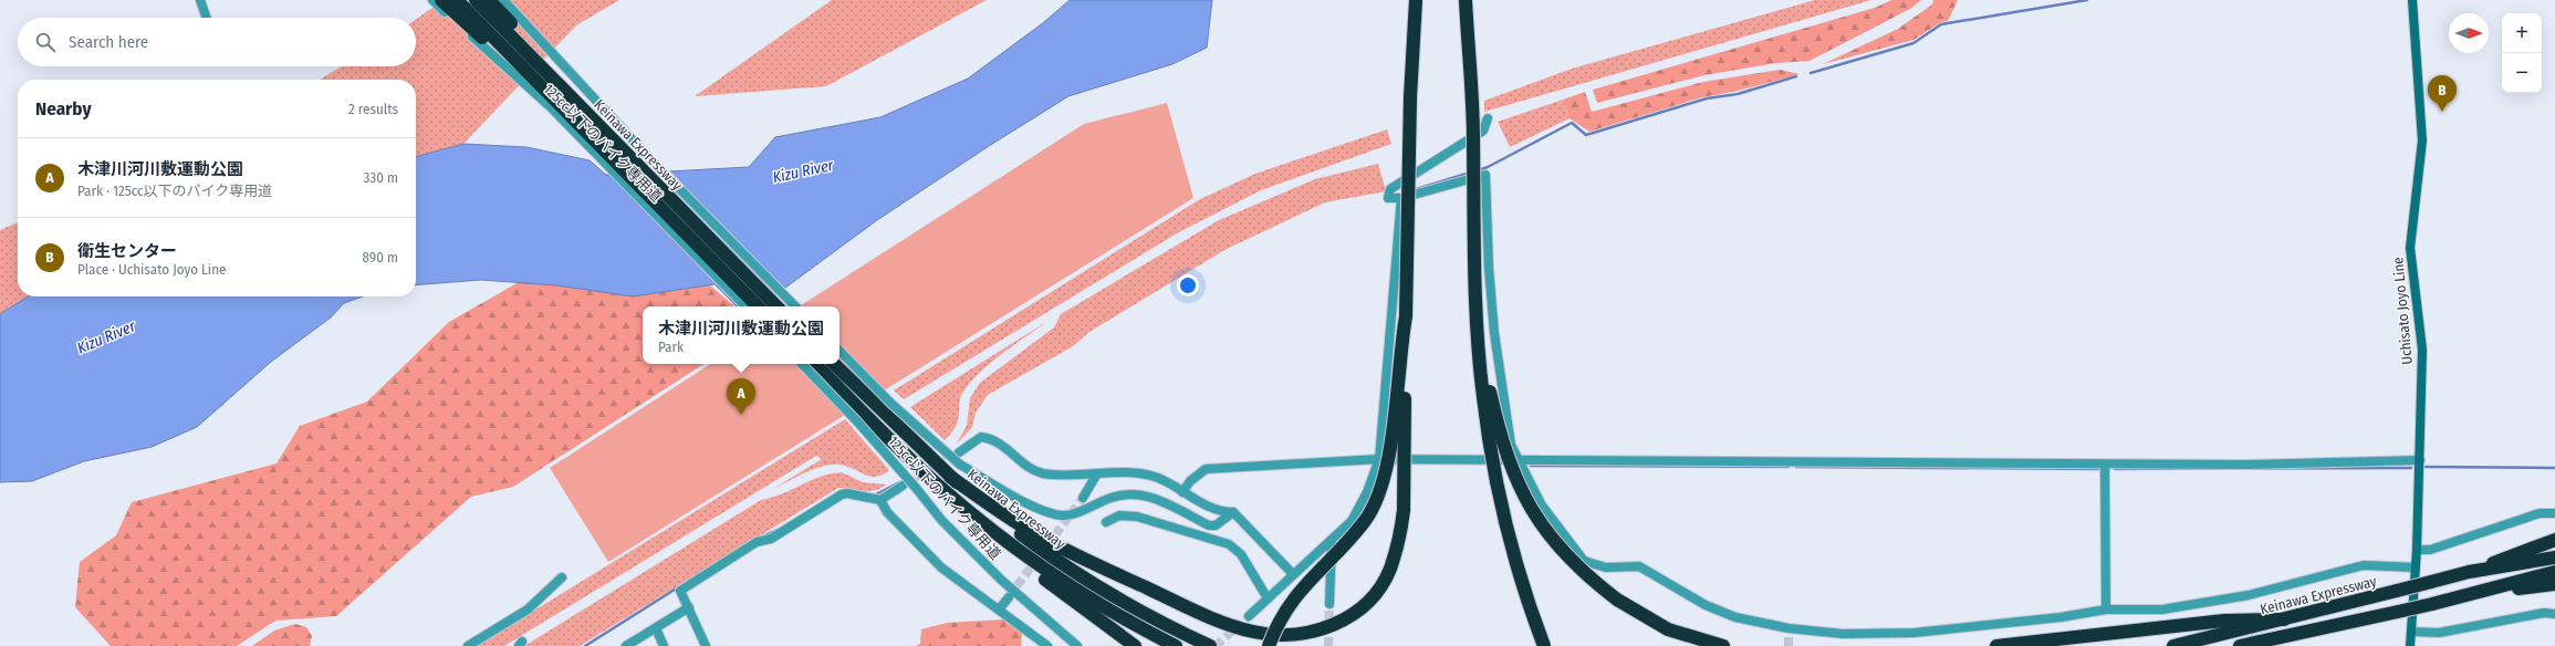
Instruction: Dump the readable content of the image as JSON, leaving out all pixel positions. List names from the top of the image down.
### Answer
{
  "streets": {
    "highway": ["Keinawa Expressway"],
    "main road": ["Uchisato Joyo Line"],
    "street": ["125cc以下のバイク専用道"]
  },
  "water": ["Kizu River"],
  "north": "right",
  "page": {
    "map_buttons": ["+", "−"],
    "search": "Search here",
    "pins": ["B", "A"],
    "heading": ["Nearby", "2 results"],
    "list": [
      {
        "mark": "A",
        "name": "木津川河川敷運動公園",
        "note": "Park · 125cc以下のバイク専用道",
        "value": "330 m"
      },
      {
        "mark": "B",
        "name": "衛生センター",
        "note": "Place · Uchisato Joyo Line",
        "value": "890 m"
      }
    ],
    "popup": ["木津川河川敷運動公園", "Park"]
  }
}
